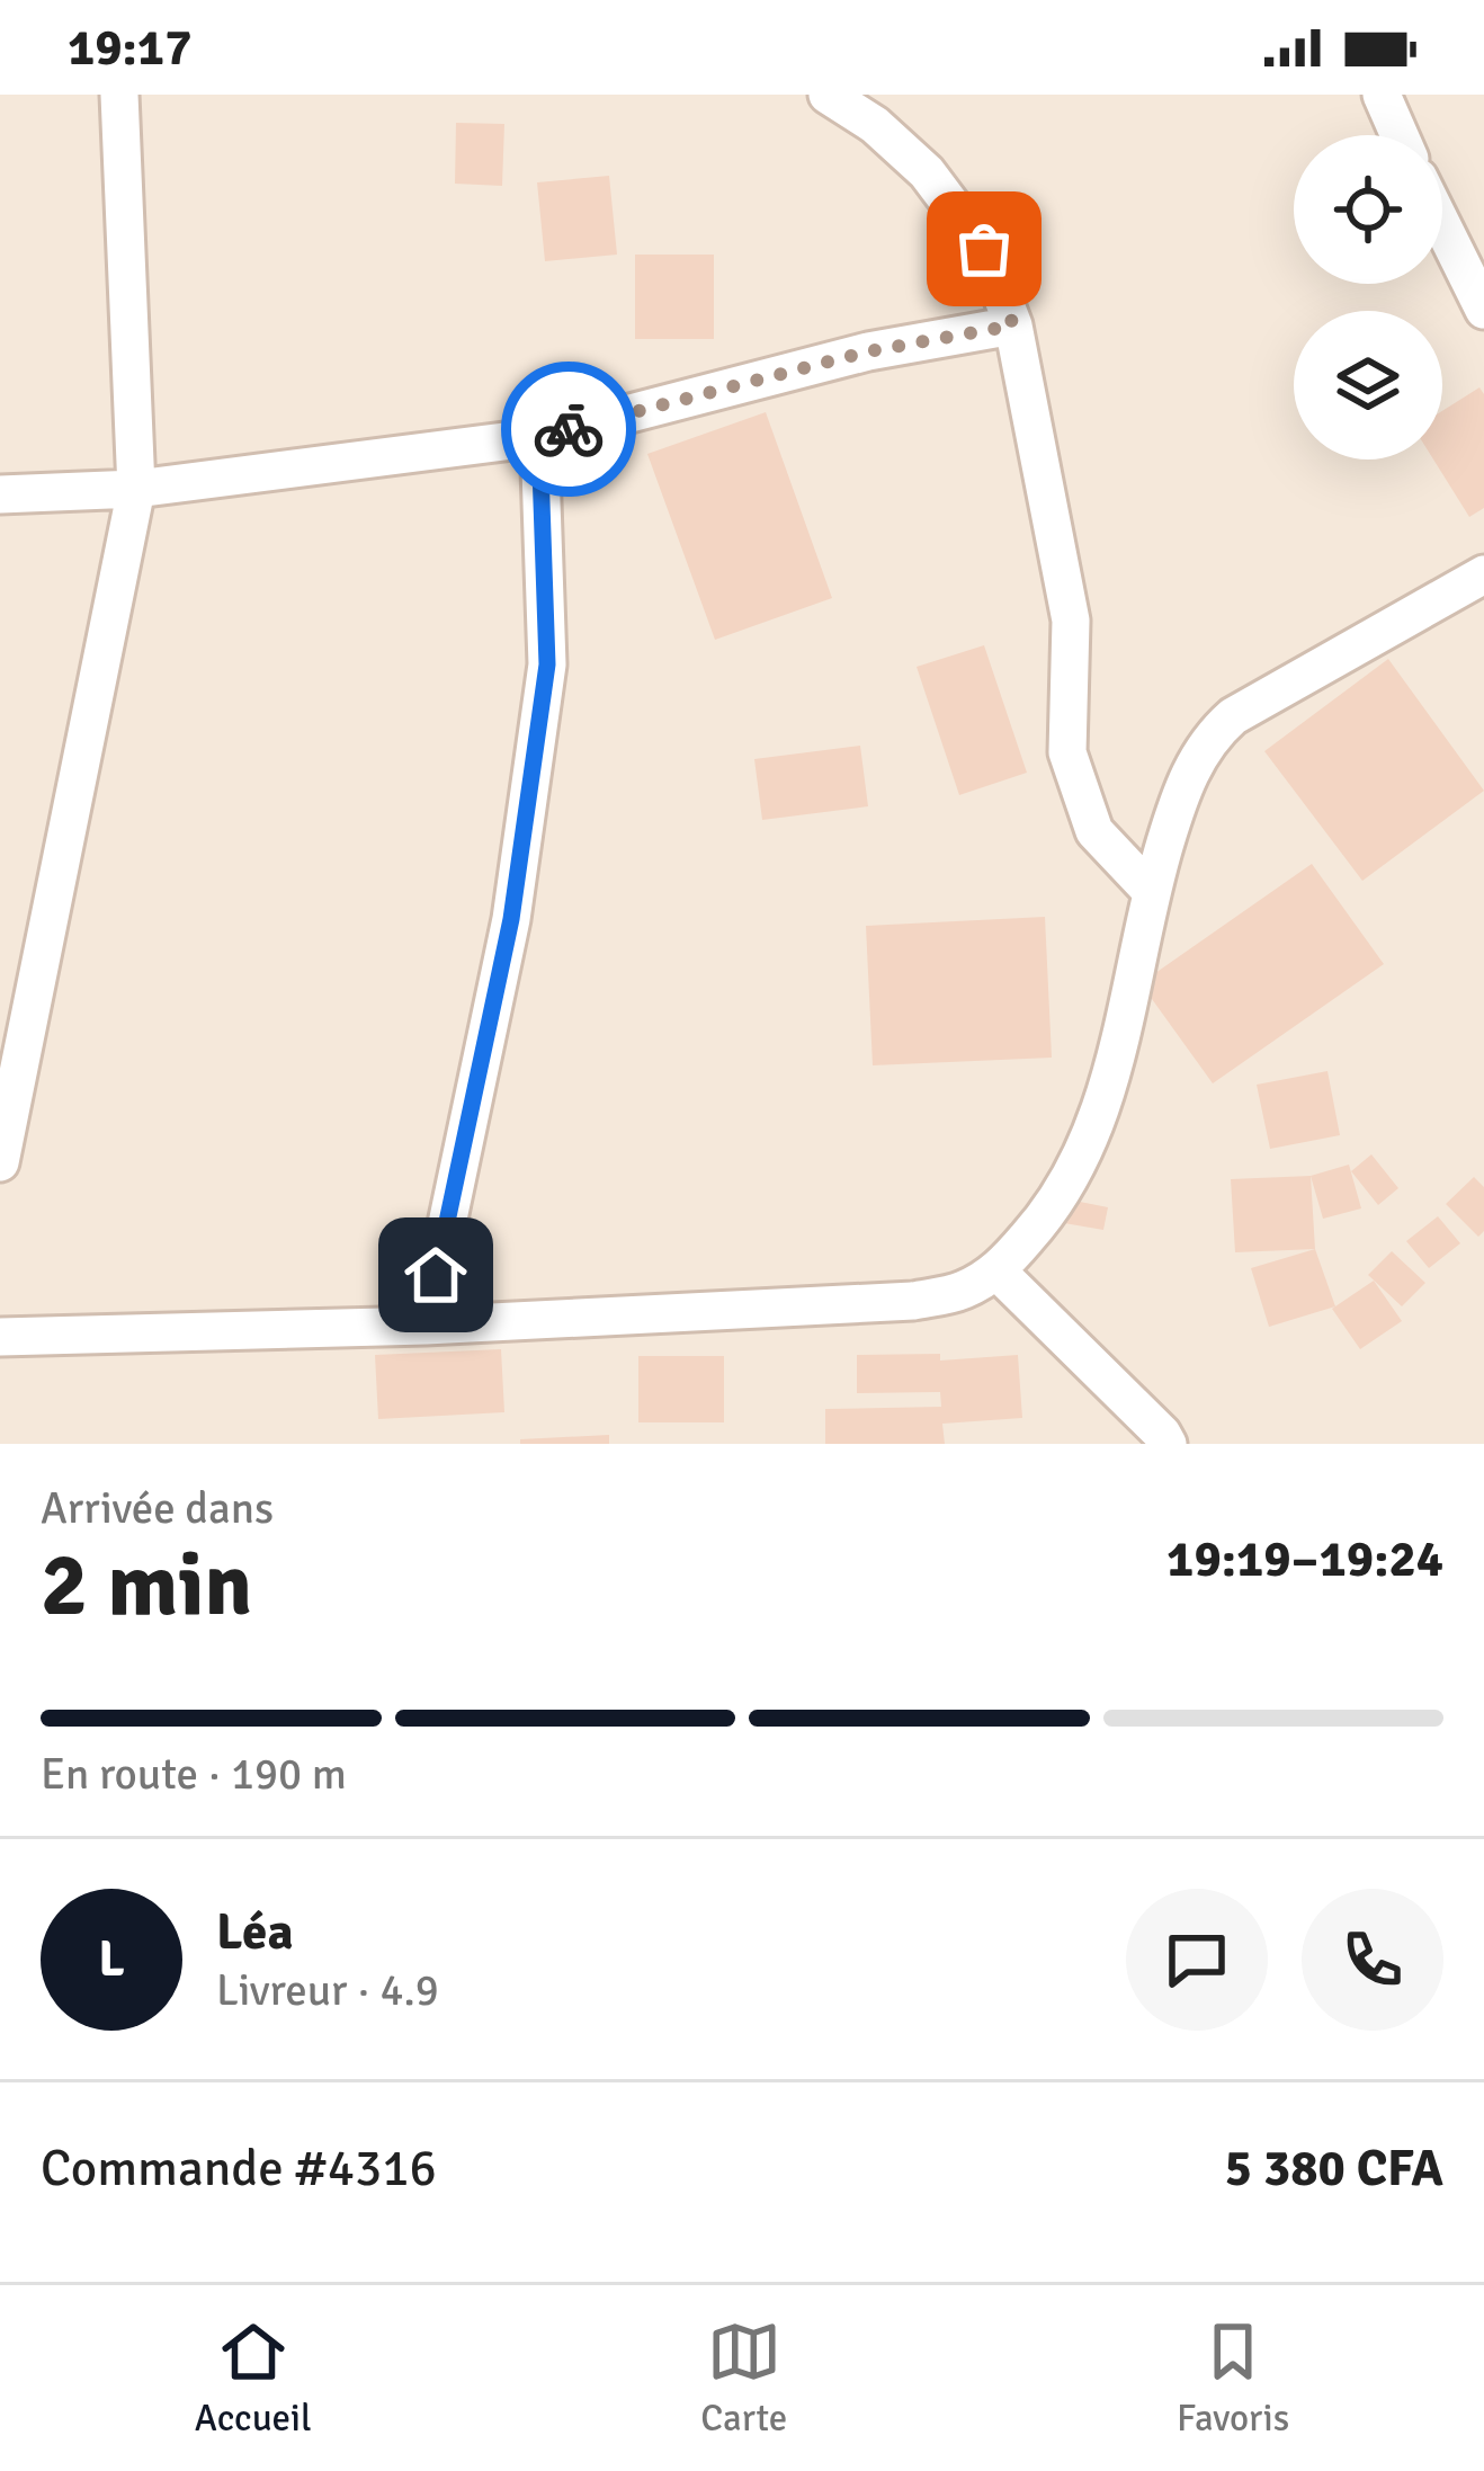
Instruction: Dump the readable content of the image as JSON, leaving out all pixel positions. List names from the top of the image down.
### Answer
{
  "page": {
    "status": "19:17",
    "heading": ["2 min", "Arrivée dans", "19:19–19:24"],
    "panel": [
      "Léa",
      "Livreur · 4.9",
      "Commande #4316",
      "5 380 CFA"
    ],
    "bar": "En route · 190 m",
    "round": "L",
    "tabs": ["Accueil", "Carte", "Favoris"]
  }
}
